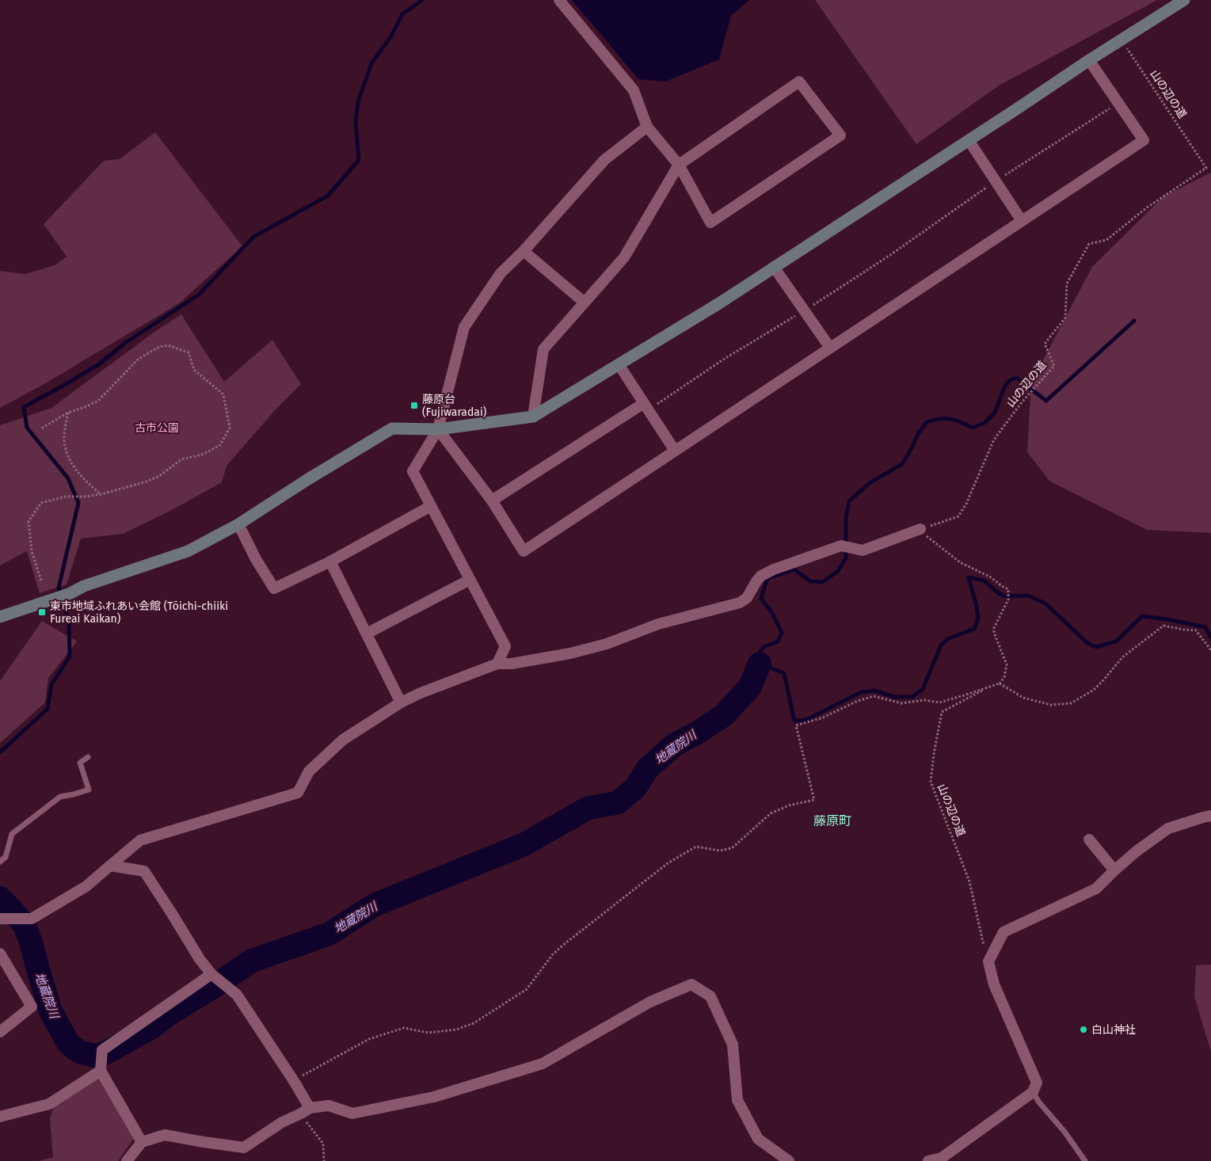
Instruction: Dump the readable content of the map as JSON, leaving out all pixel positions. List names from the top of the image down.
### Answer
{
  "streets": {
    "path": ["山の辺の道"]
  },
  "districts": ["藤原町"],
  "water": ["地蔵院川"],
  "parks": ["古市公園"],
  "places": {
    "transit": ["藤原台 (Fujiwaradai)", "東市地域ふれあい会館 (Tōichi-chiiki Fureai Kaikan)"],
    "other": ["白山神社"]
  }
}
